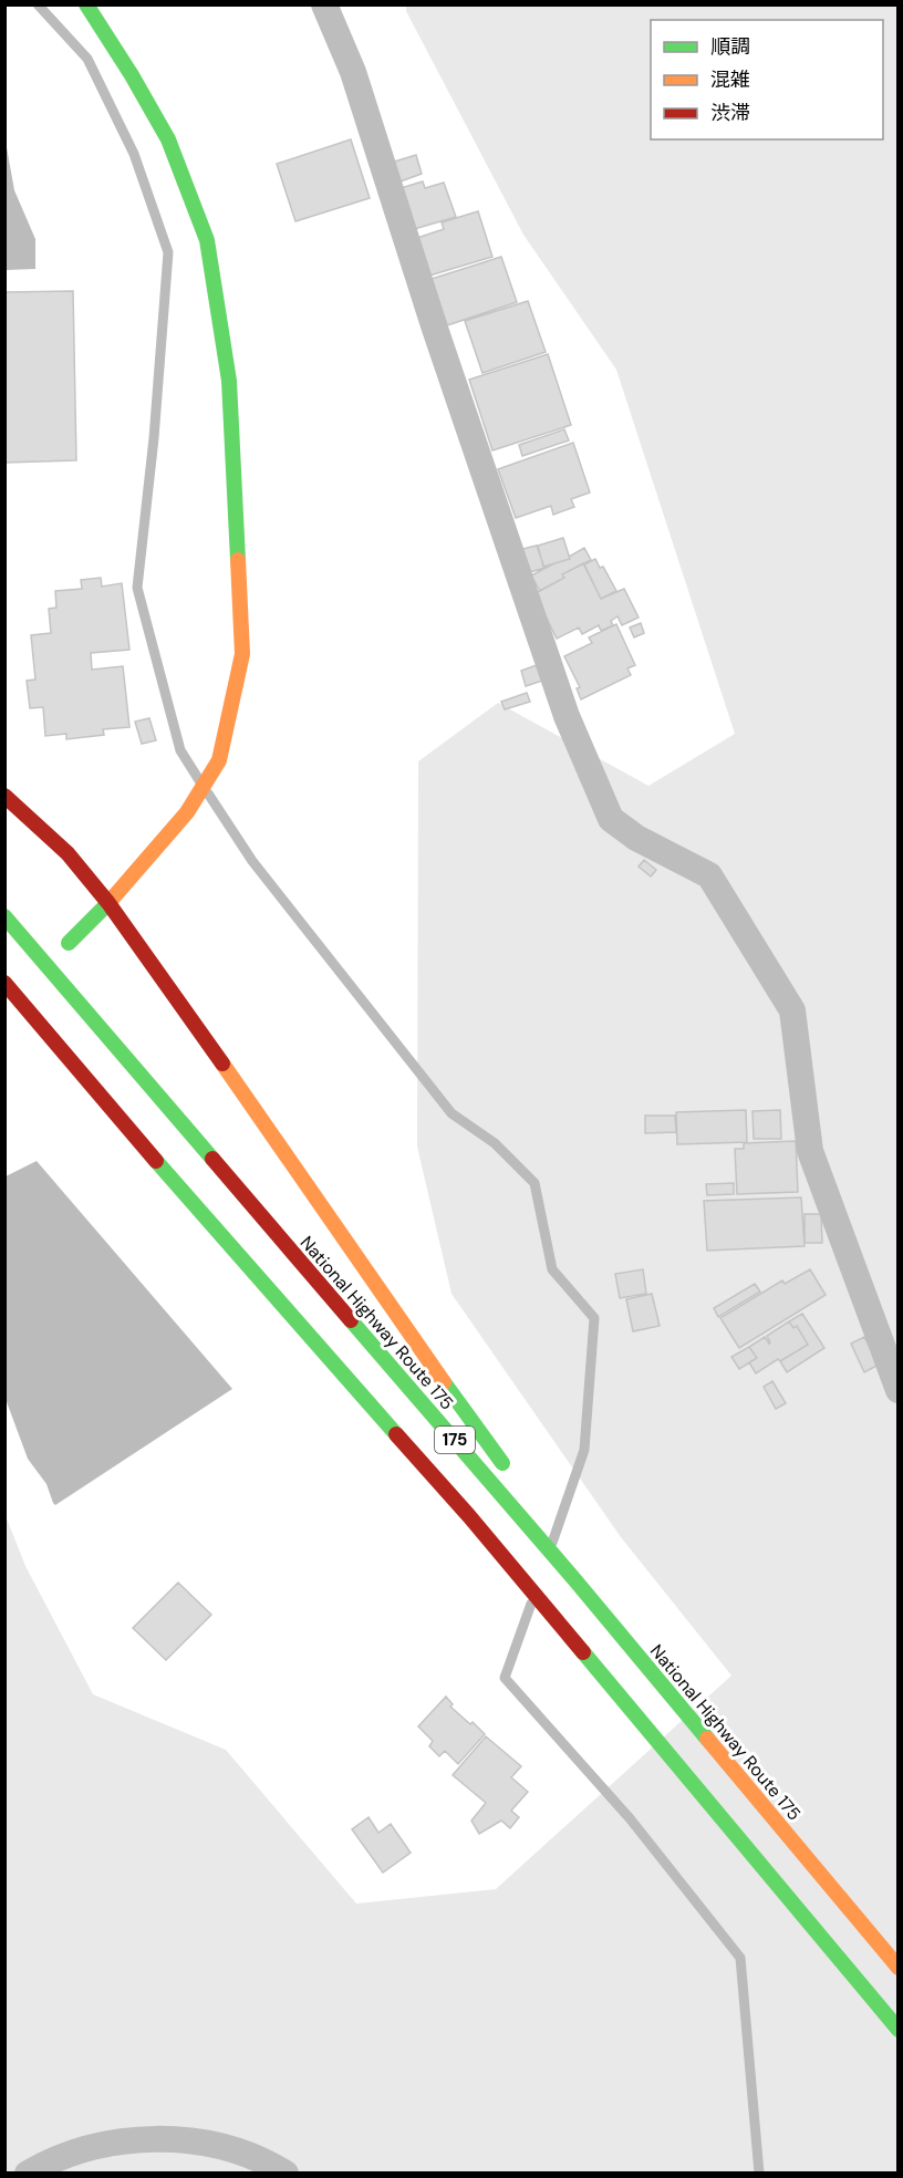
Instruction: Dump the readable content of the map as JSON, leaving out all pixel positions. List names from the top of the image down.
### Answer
{
  "streets": {
    "main road": ["National Highway Route 175", "175"]
  },
  "legend": ["順調", "混雑", "渋滞"]
}
